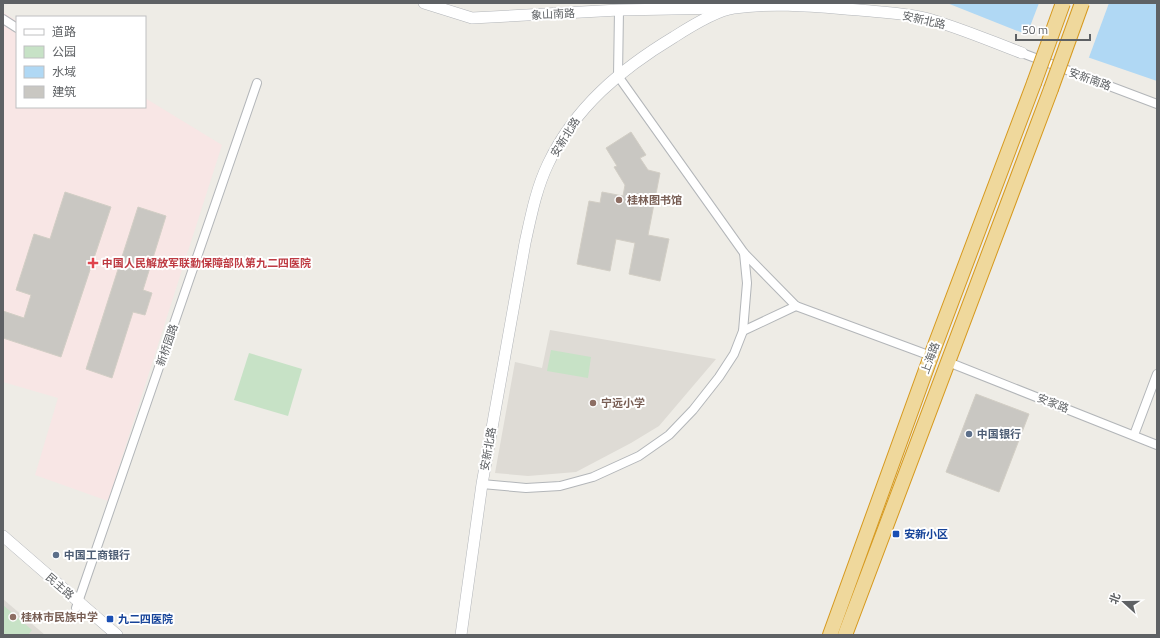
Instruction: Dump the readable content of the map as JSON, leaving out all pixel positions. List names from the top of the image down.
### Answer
{
  "streets": {
    "highway": ["上海路"],
    "street": [
      "象山南路",
      "安新北路",
      "安新南路",
      "新桥园路",
      "安家路",
      "民主路"
    ]
  },
  "crossings": [
    ["象山南路", "安新北路"],
    ["安新北路", "安新南路"],
    ["新桥园路", "民主路"],
    ["上海路", "安家路"]
  ],
  "places": {
    "other": [
      "桂林图书馆",
      "宁远小学",
      "中国银行",
      "中国工商银行",
      "桂林市民族中学"
    ],
    "health": ["中国人民解放军联勤保障部队第九二四医院"],
    "transit": ["安新小区", "九二四医院"]
  },
  "legend": [
    "道路",
    "公园",
    "水域",
    "建筑"
  ],
  "scale_bar": "50 m",
  "north": "left"
}
